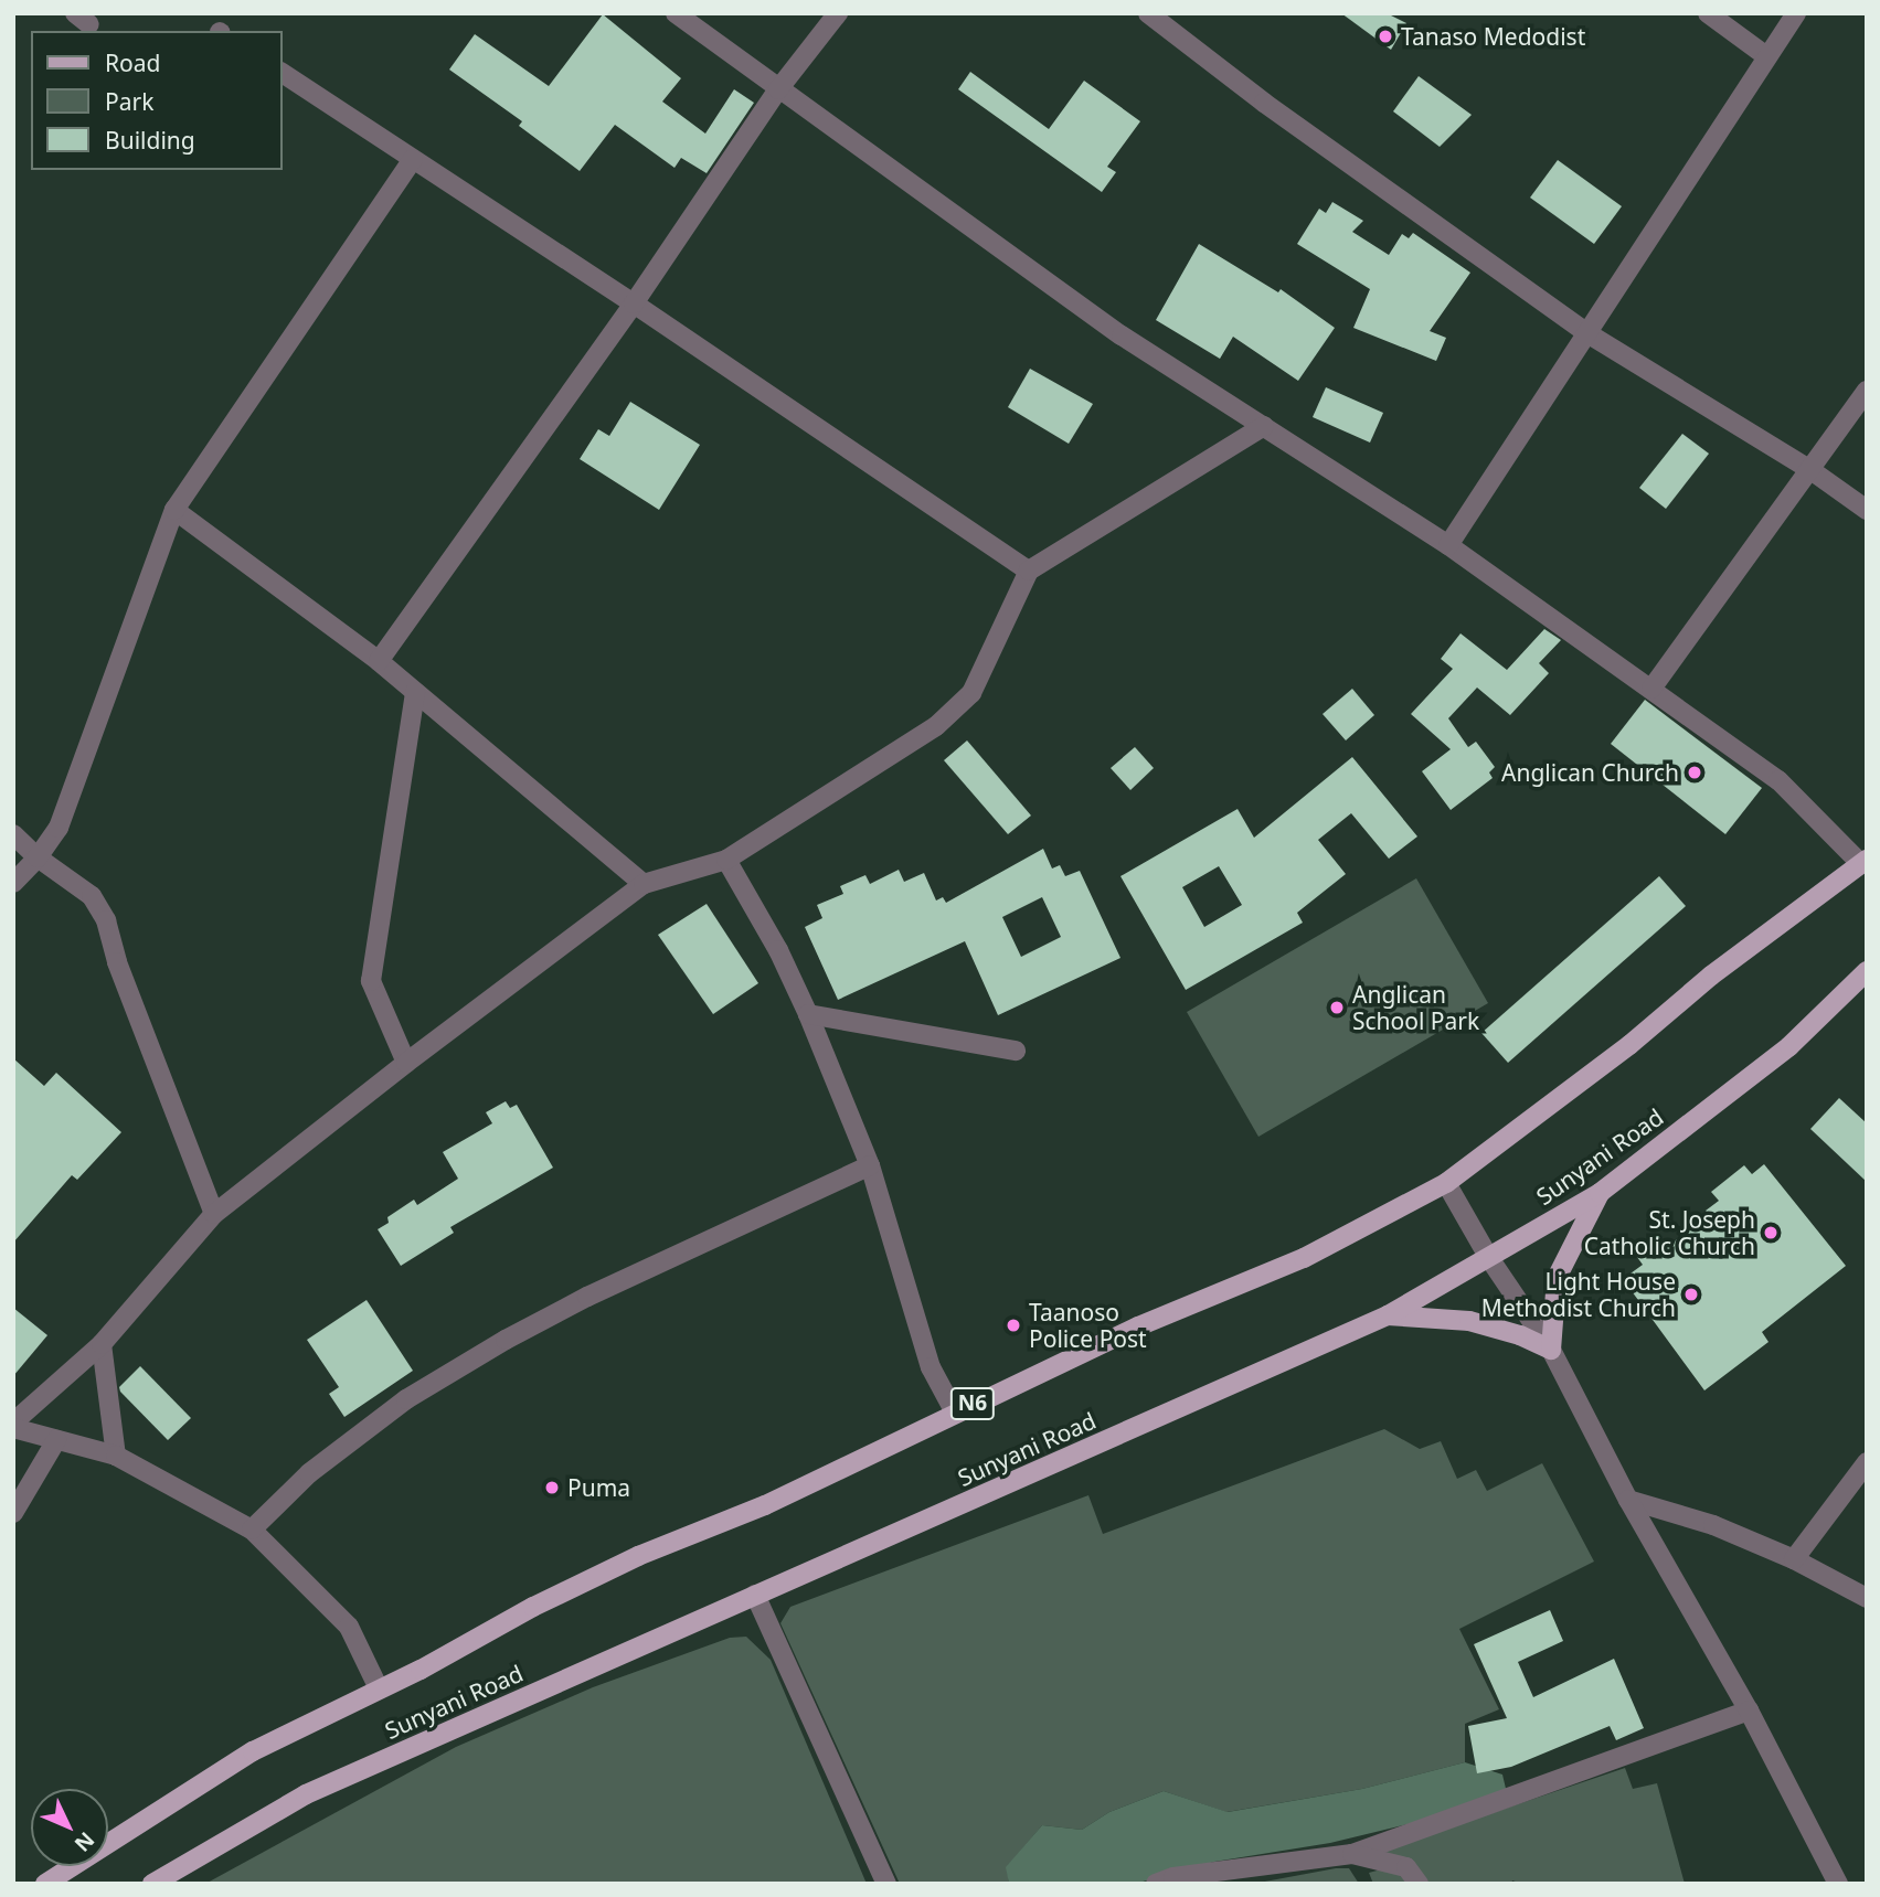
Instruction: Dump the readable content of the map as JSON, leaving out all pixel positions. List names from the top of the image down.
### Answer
{
  "streets": {
    "main road": ["Sunyani Road", "N6"]
  },
  "places": [
    "Tanaso Medodist",
    "Anglican Church",
    "Anglican School Park",
    "St. Joseph Catholic Church",
    "Light House Methodist Church",
    "Taanoso Police Post",
    "Puma"
  ],
  "legend": ["Road", "Park", "Building"],
  "north": "bottom right"
}
